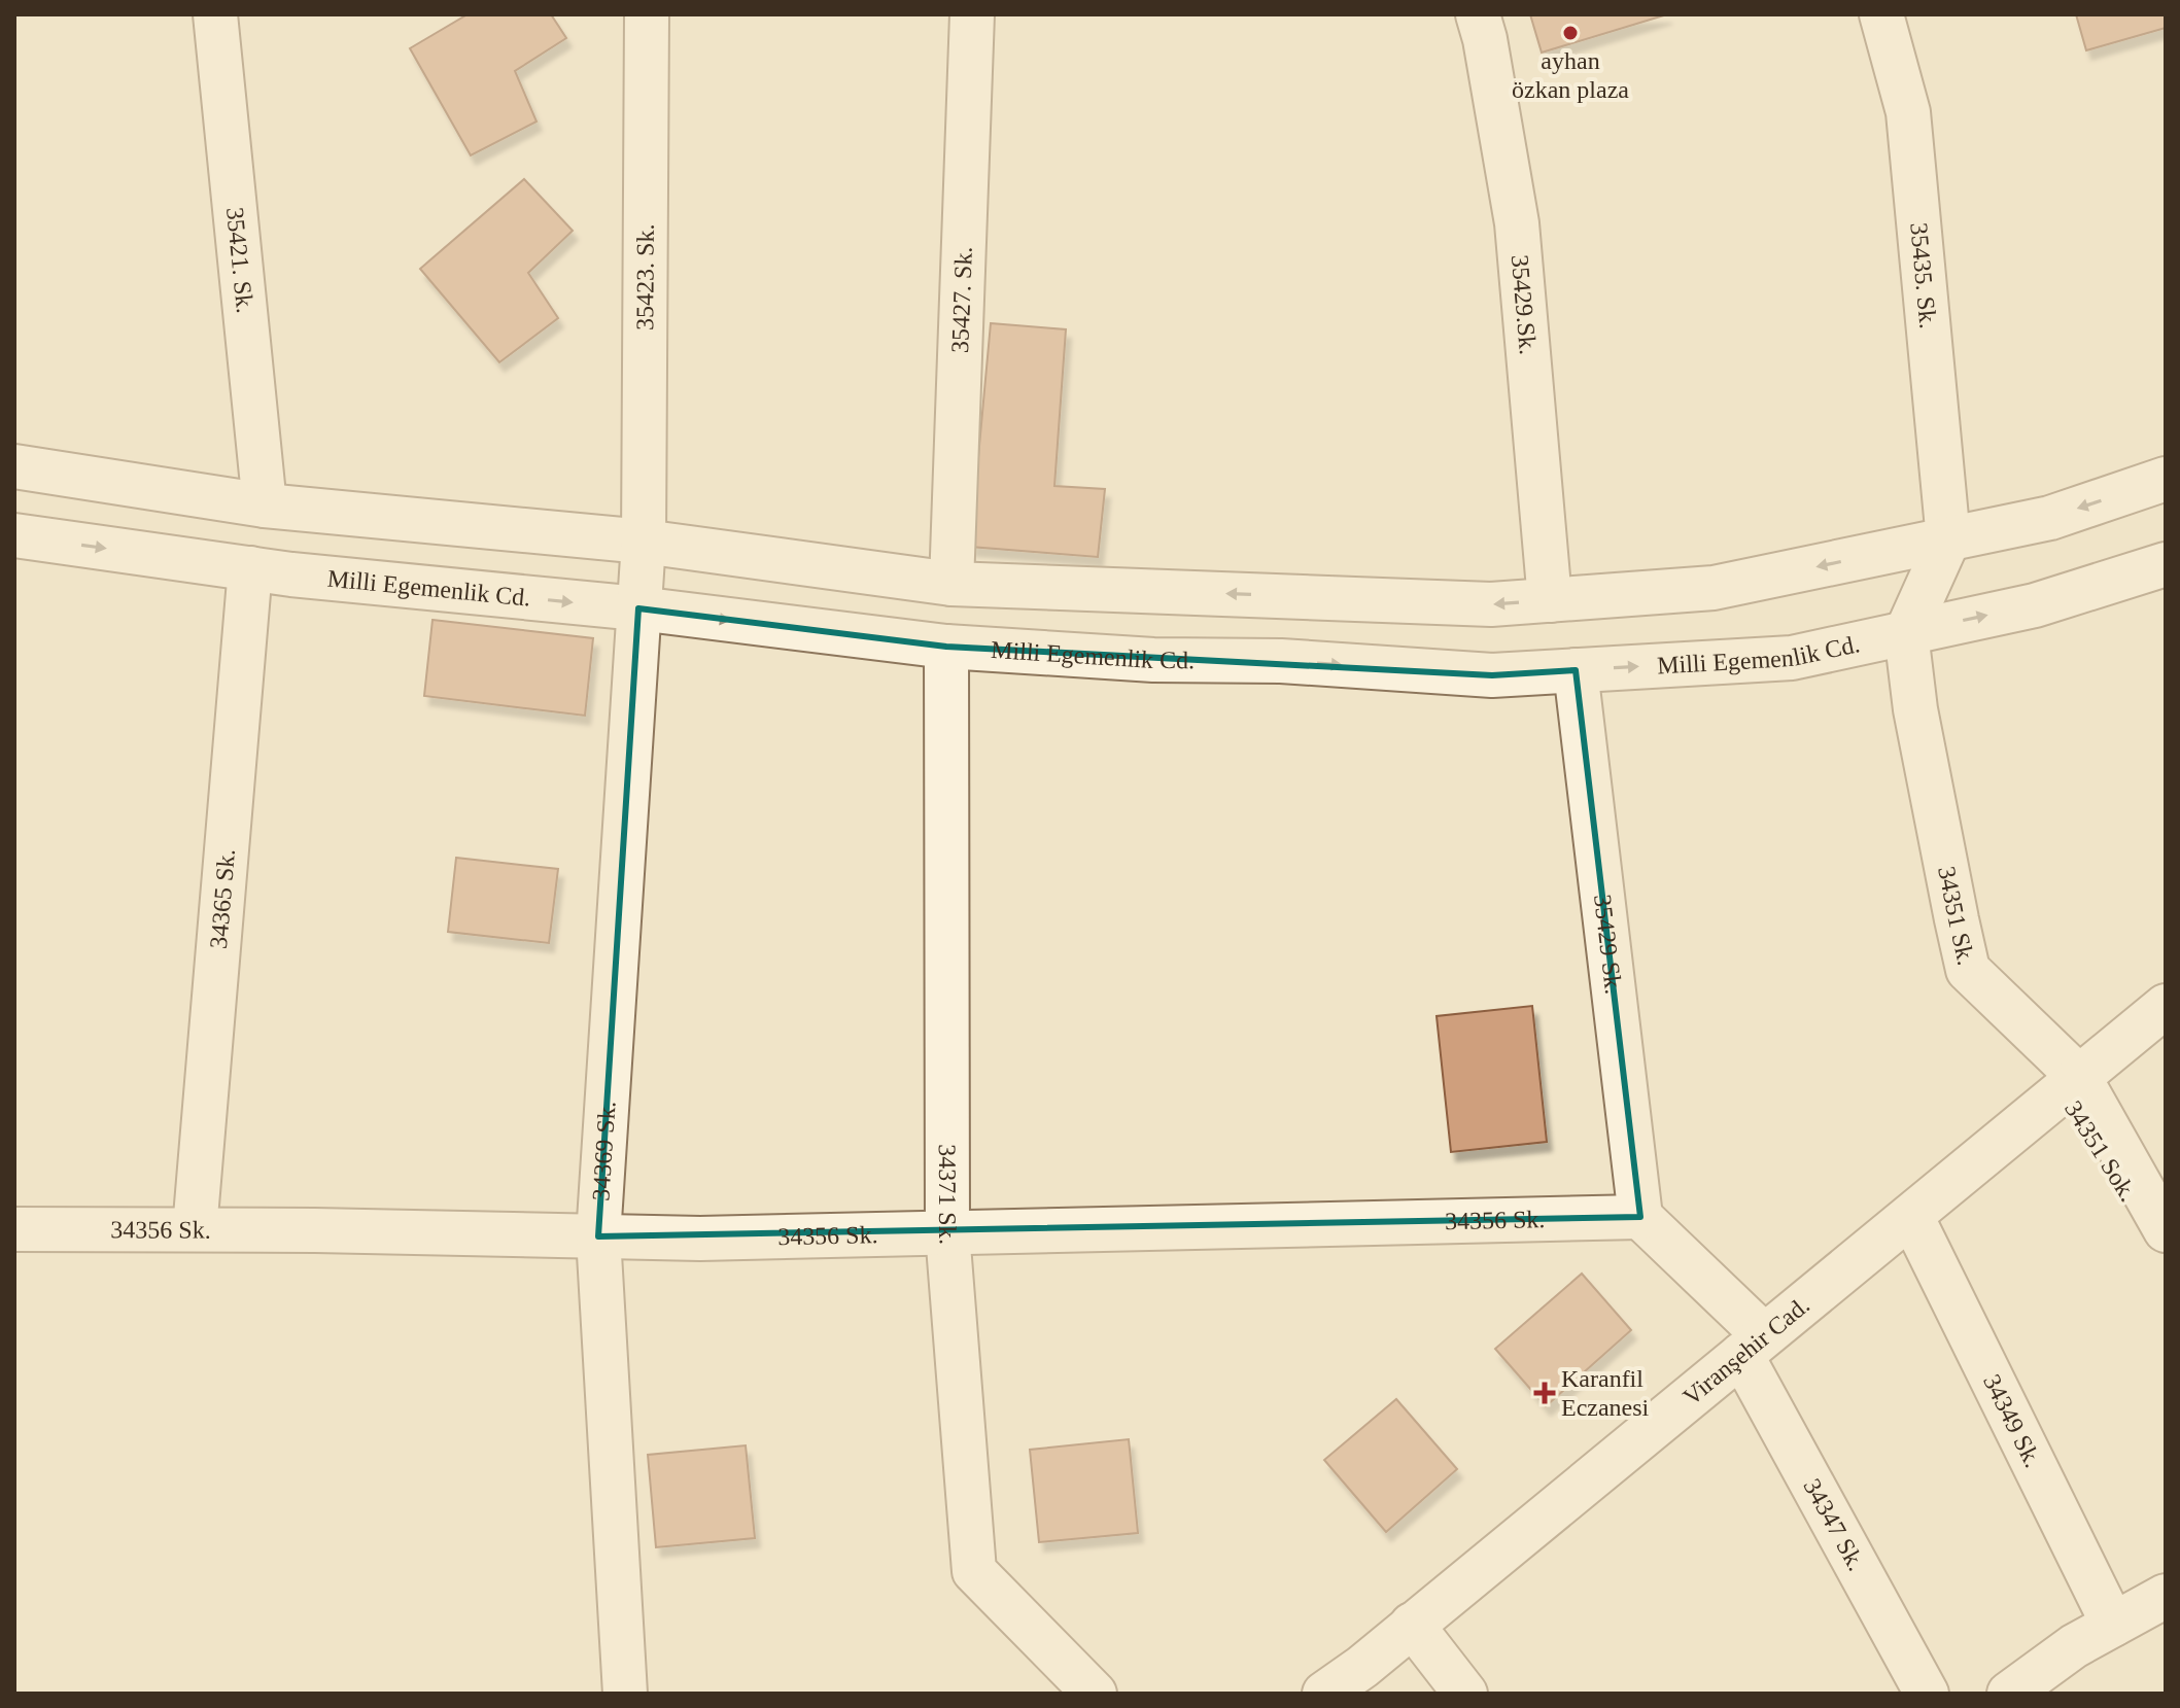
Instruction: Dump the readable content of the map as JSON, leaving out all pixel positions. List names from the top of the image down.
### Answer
{
  "streets": {
    "street": [
      "35421. Sk.",
      "35435. Sk.",
      "35423. Sk.",
      "35427. Sk.",
      "35429.Sk.",
      "Milli Egemenlik Cd.",
      "34365 Sk.",
      "34351 Sk.",
      "35429 Sk.",
      "34369 Sk.",
      "34351 Sok.",
      "34371 Sk.",
      "34356 Sk.",
      "Viranşehir Cad.",
      "34349 Sk.",
      "34347 Sk."
    ]
  },
  "crossings": [
    ["35423. Sk.", "Milli Egemenlik Cd."],
    ["35423. Sk.", "34369 Sk."],
    ["Milli Egemenlik Cd.", "34365 Sk."],
    ["Milli Egemenlik Cd.", "34351 Sk."],
    ["Milli Egemenlik Cd.", "35429 Sk."],
    ["Milli Egemenlik Cd.", "34369 Sk."],
    ["Milli Egemenlik Cd.", "34371 Sk."],
    ["34365 Sk.", "34356 Sk."],
    ["34351 Sk.", "34351 Sok."],
    ["34351 Sk.", "Viranşehir Cad."],
    ["35429 Sk.", "34356 Sk."],
    ["35429 Sk.", "34347 Sk."],
    ["34369 Sk.", "34356 Sk."],
    ["34351 Sok.", "Viranşehir Cad."],
    ["34371 Sk.", "34356 Sk."],
    ["34356 Sk.", "34347 Sk."],
    ["Viranşehir Cad.", "34349 Sk."],
    ["Viranşehir Cad.", "34347 Sk."]
  ],
  "places": {
    "other": ["ayhan özkan plaza"],
    "health": ["Karanfil Eczanesi"]
  }
}
